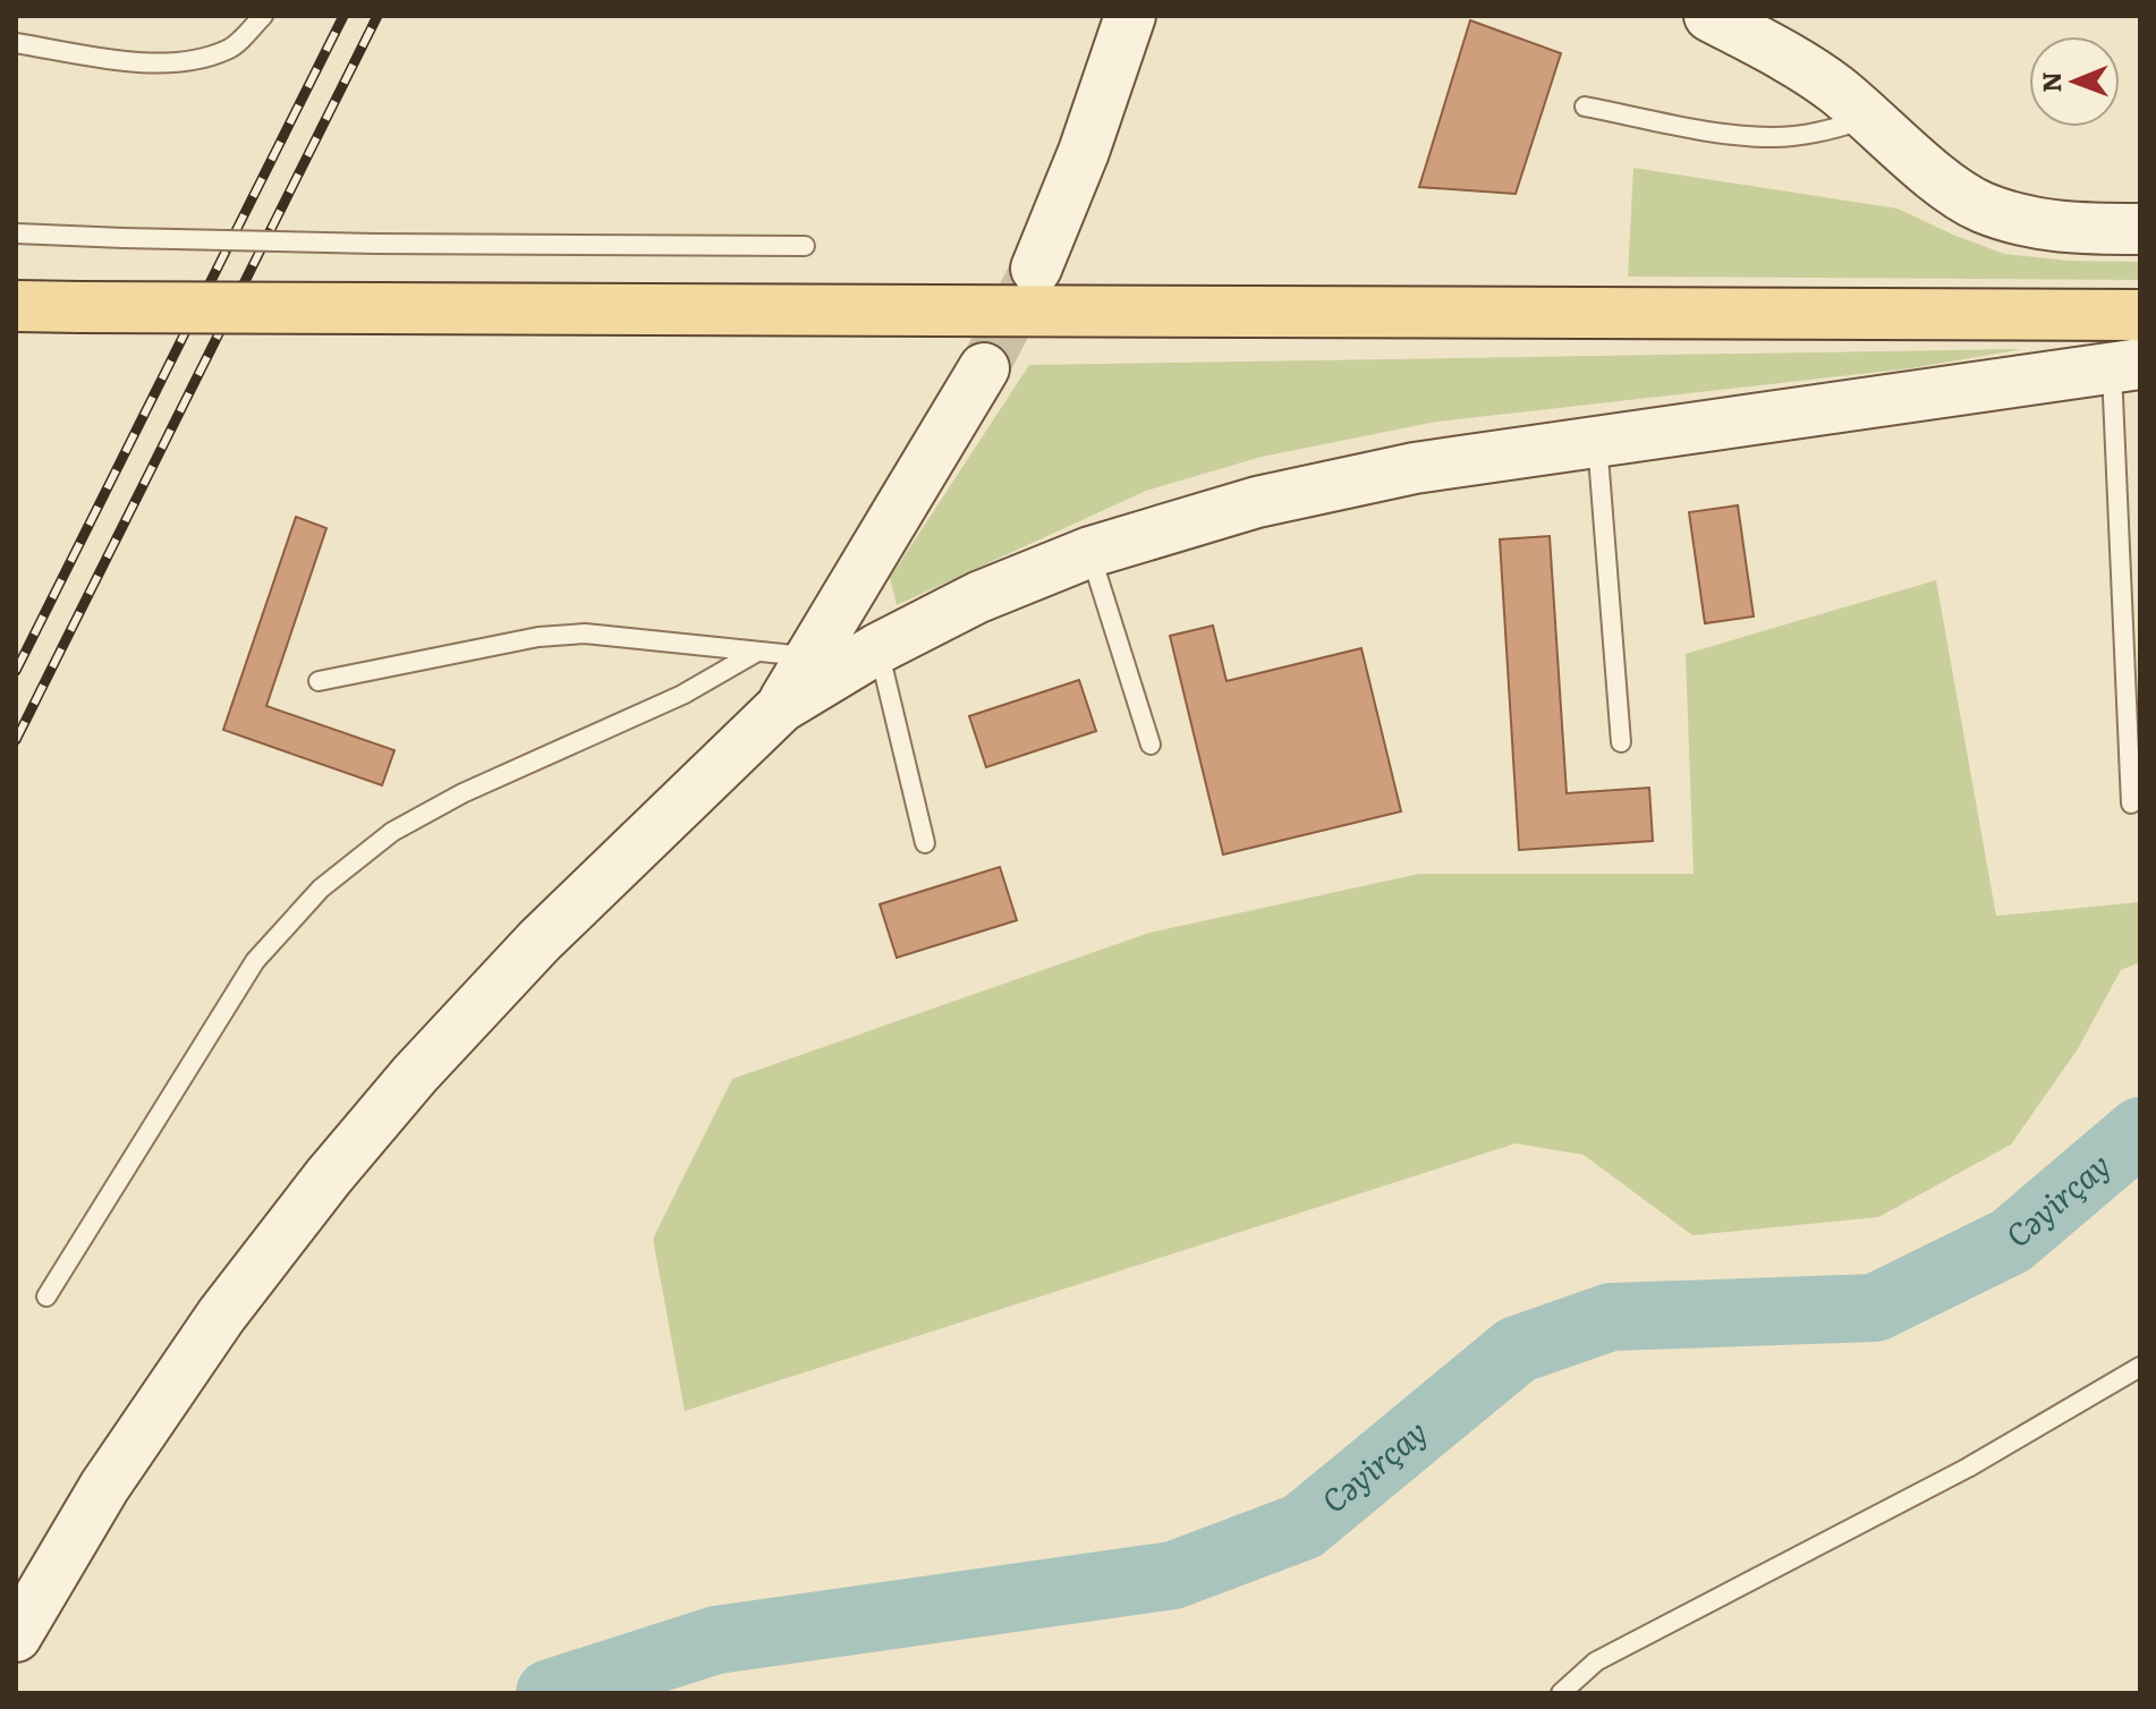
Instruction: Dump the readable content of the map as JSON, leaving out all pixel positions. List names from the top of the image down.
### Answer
{
  "water": ["Cəyirçay"],
  "north": "left"
}
